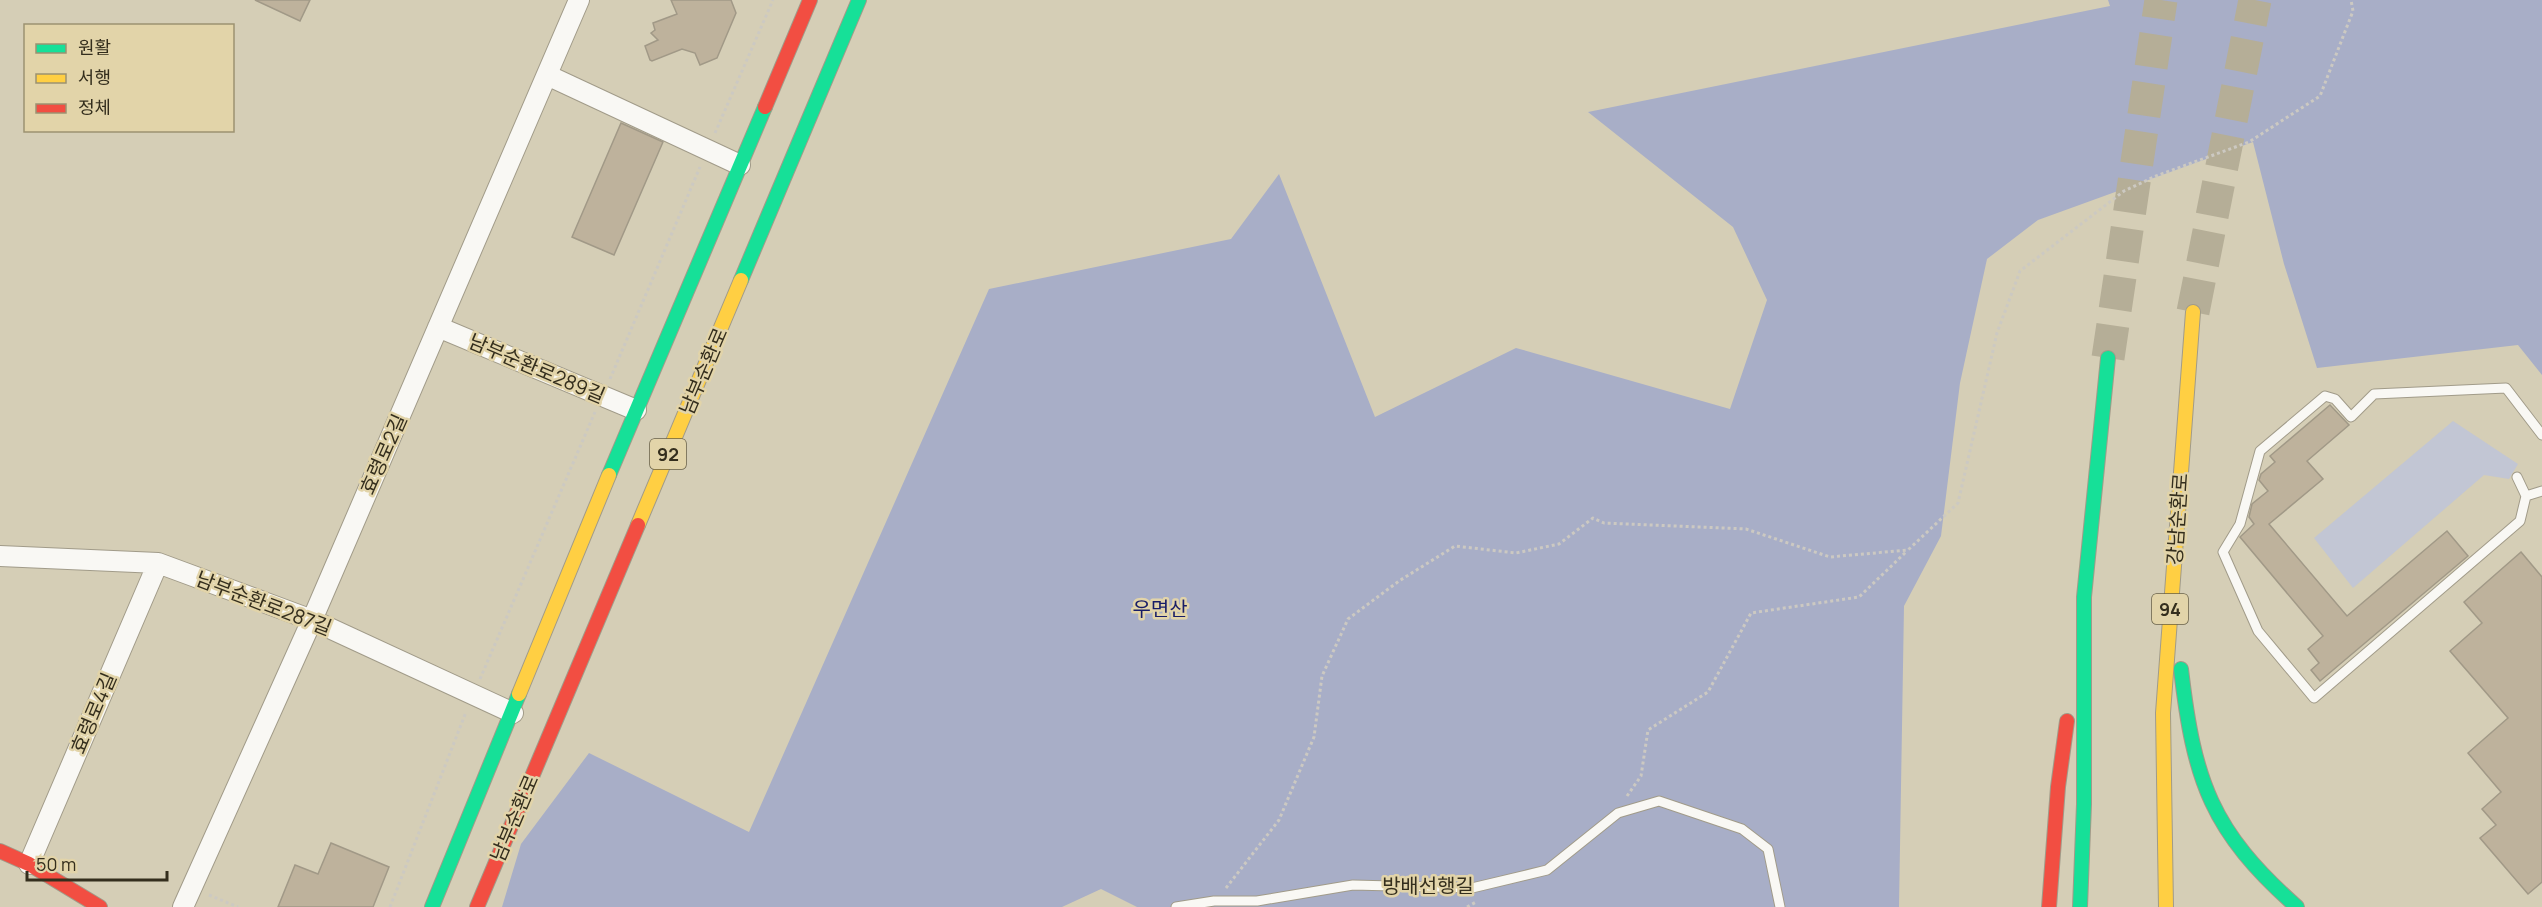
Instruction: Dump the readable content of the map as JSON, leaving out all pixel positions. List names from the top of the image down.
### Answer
{
  "streets": {
    "main road": [
      "남부순환로",
      "92",
      "강남순환로",
      "94"
    ],
    "street": [
      "남부순환로289길",
      "효령로2길",
      "남부순환로287길",
      "효령로4길"
    ],
    "lane": ["방배선행길"]
  },
  "crossings": [
    ["남부순환로289길", "남부순환로"],
    ["남부순환로289길", "효령로2길"],
    ["남부순환로", "남부순환로287길"],
    ["효령로2길", "남부순환로287길"],
    ["남부순환로287길", "효령로4길"]
  ],
  "parks": ["우면산"],
  "legend": ["원활", "서행", "정체"],
  "scale_bar": "50 m"
}
